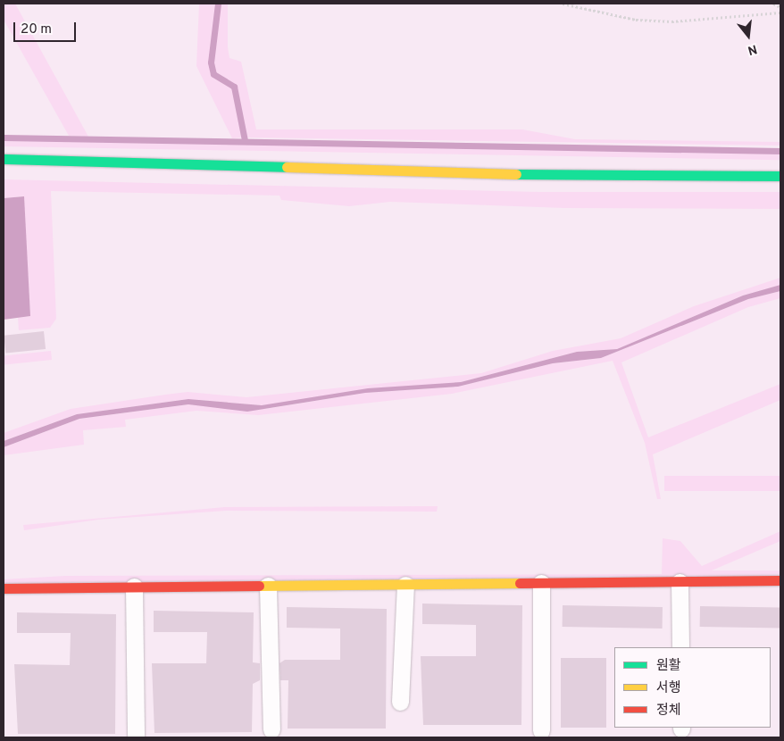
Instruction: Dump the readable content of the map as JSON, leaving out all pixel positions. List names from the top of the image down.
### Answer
{
  "legend": ["원활", "서행", "정체"],
  "scale_bar": "20 m",
  "north": "bottom"
}
